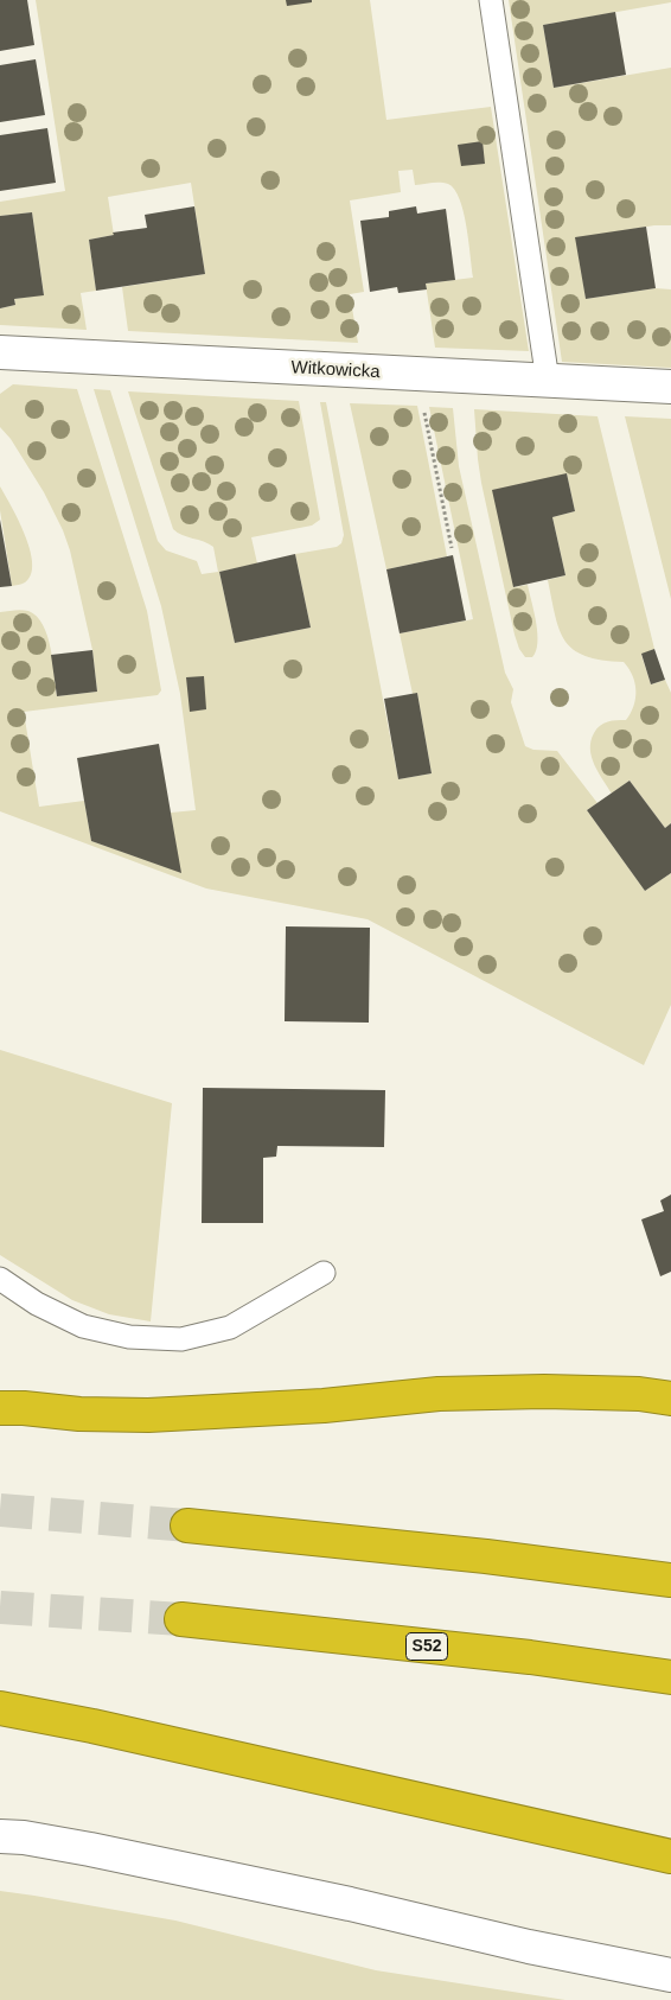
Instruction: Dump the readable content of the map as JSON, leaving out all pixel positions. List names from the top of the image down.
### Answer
{
  "streets": {
    "highway": ["S52"],
    "street": ["Witkowicka"]
  }
}
